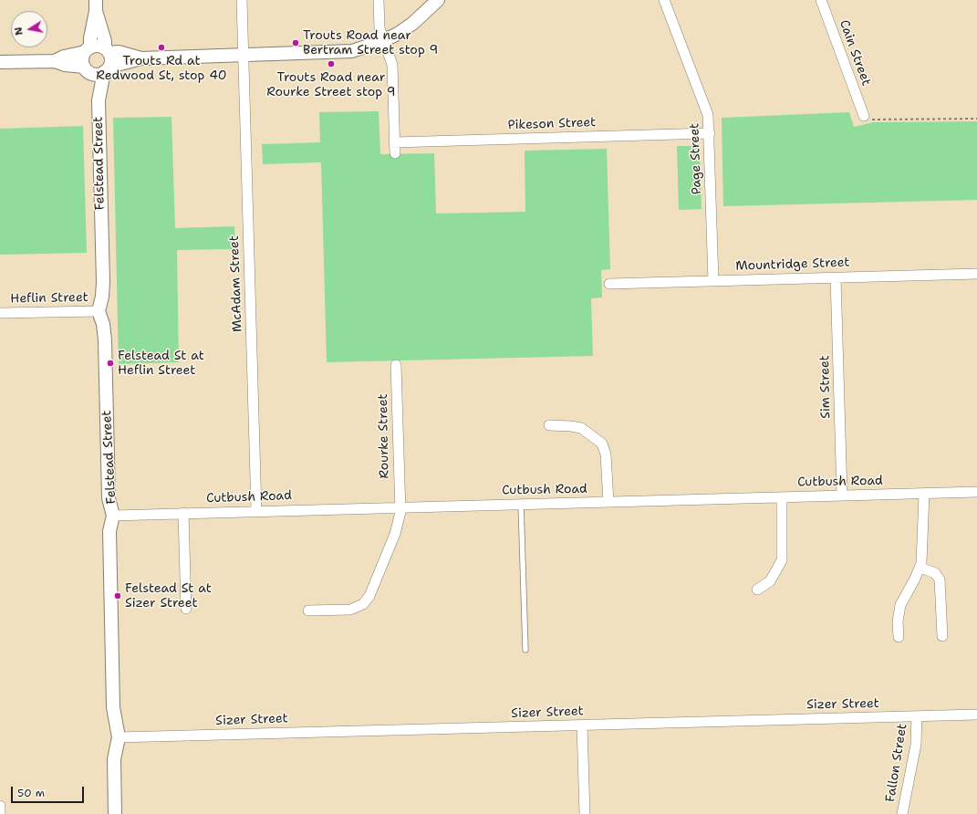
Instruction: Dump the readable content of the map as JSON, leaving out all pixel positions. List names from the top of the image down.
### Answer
{
  "streets": {
    "street": [
      "Cain Street",
      "Pikeson Street",
      "Page Street",
      "Felstead Street",
      "Mountridge Street",
      "McAdam Street",
      "Heflin Street",
      "Sim Street",
      "Rourke Street",
      "Cutbush Road",
      "Sizer Street",
      "Fallon Street"
    ]
  },
  "crossings": [
    ["Pikeson Street", "Page Street"],
    ["Page Street", "Mountridge Street"],
    ["Felstead Street", "Heflin Street"],
    ["Felstead Street", "Cutbush Road"],
    ["Felstead Street", "Sizer Street"],
    ["Mountridge Street", "Sim Street"],
    ["McAdam Street", "Cutbush Road"],
    ["Sim Street", "Cutbush Road"],
    ["Rourke Street", "Cutbush Road"],
    ["Sizer Street", "Fallon Street"]
  ],
  "places": [
    "Trouts Road near Bertram Street stop 9",
    "Trouts Rd at Redwood St, stop 40",
    "Trouts Road near Rourke Street stop 9",
    "Felstead St at Heflin Street",
    "Felstead St at Sizer Street"
  ],
  "scale_bar": "50 m",
  "north": "left"
}
